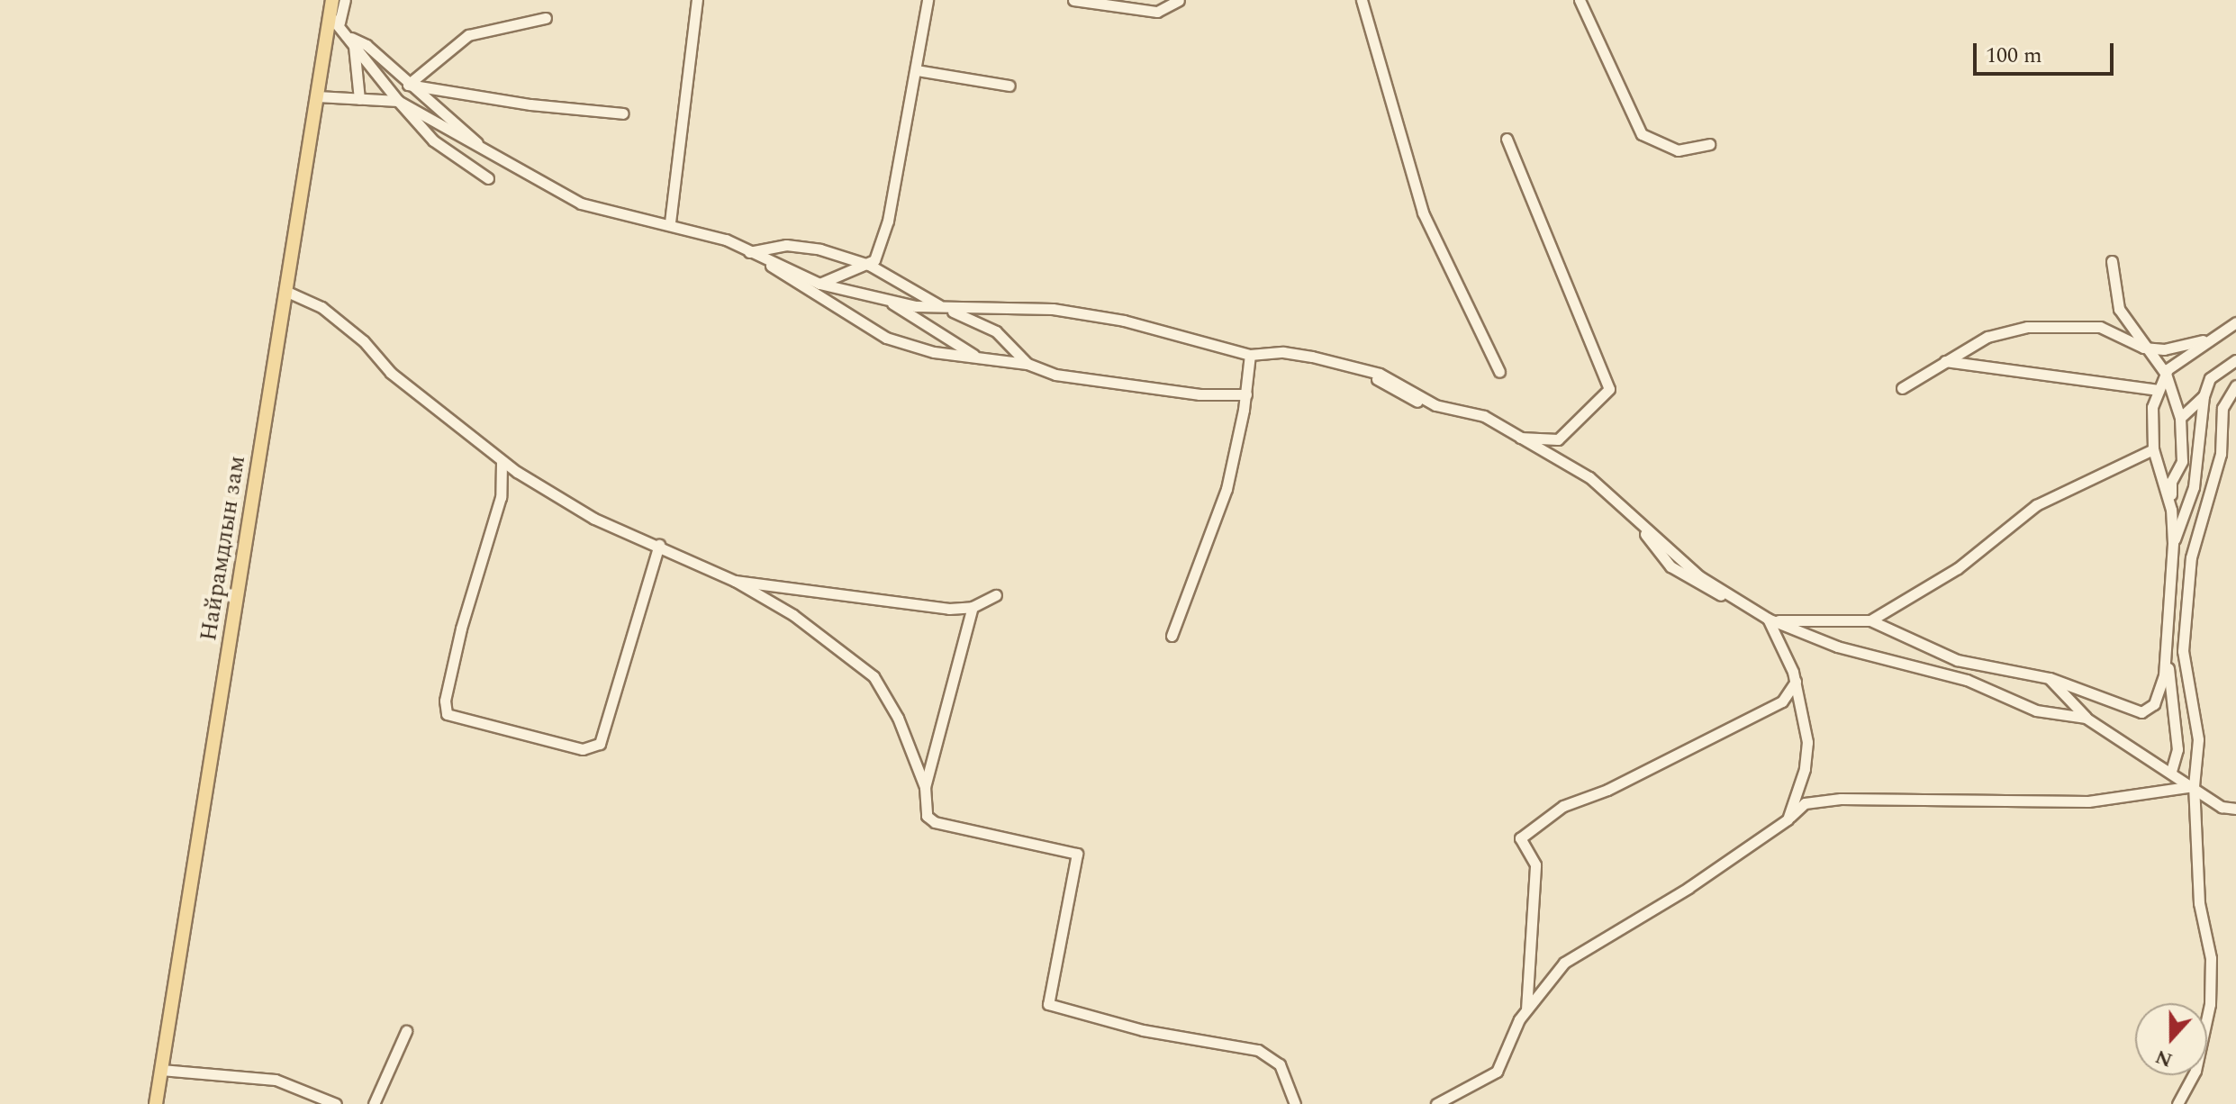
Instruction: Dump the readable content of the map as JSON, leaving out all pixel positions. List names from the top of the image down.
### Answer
{
  "streets": {
    "main road": ["Найрамдлын зам"]
  },
  "scale_bar": "100 m",
  "north": "bottom"
}
